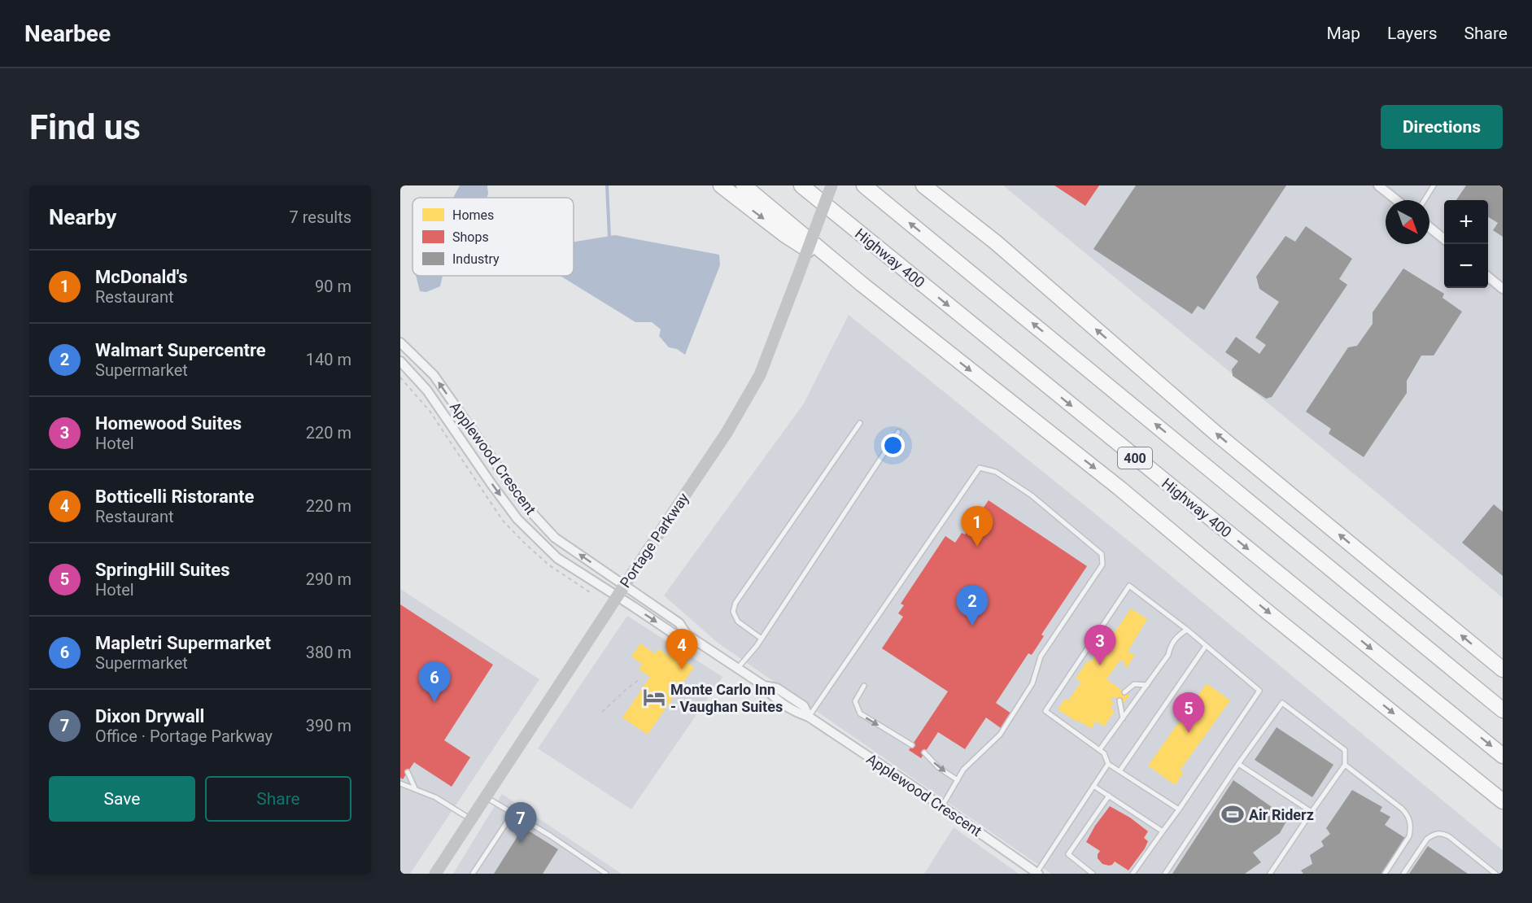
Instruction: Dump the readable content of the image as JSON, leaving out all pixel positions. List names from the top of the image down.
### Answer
{
  "streets": {
    "highway": ["Highway 400", "400"],
    "street": ["Applewood Crescent", "Portage Parkway"]
  },
  "crossings": [
    ["Applewood Crescent", "Portage Parkway"]
  ],
  "places": {
    "hotel": ["Monte Carlo Inn - Vaughan Suites"],
    "sports": ["Air Riderz"]
  },
  "legend": ["Homes", "Shops", "Industry"],
  "north": "bottom right",
  "page": {
    "header": "Nearbee",
    "nav": ["Map", "Layers", "Share"],
    "buttons": [
      "Directions",
      ["Save", "Share"]
    ],
    "title": "Find us",
    "heading": ["Nearby", "7 results"],
    "map_buttons": ["+", "−"],
    "list": [
      {
        "mark": "1",
        "name": "McDonald's",
        "note": "Restaurant",
        "value": "90 m"
      },
      {
        "mark": "2",
        "name": "Walmart Supercentre",
        "note": "Supermarket",
        "value": "140 m"
      },
      {
        "mark": "3",
        "name": "Homewood Suites",
        "note": "Hotel",
        "value": "220 m"
      },
      {
        "mark": "4",
        "name": "Botticelli Ristorante",
        "note": "Restaurant",
        "value": "220 m"
      },
      {
        "mark": "5",
        "name": "SpringHill Suites",
        "note": "Hotel",
        "value": "290 m"
      },
      {
        "mark": "6",
        "name": "Mapletri Supermarket",
        "note": "Supermarket",
        "value": "380 m"
      },
      {
        "mark": "7",
        "name": "Dixon Drywall",
        "note": "Office · Portage Parkway",
        "value": "390 m"
      }
    ],
    "pins": [
      "1",
      "2",
      "3",
      "4",
      "6",
      "5",
      "7"
    ]
  }
}
